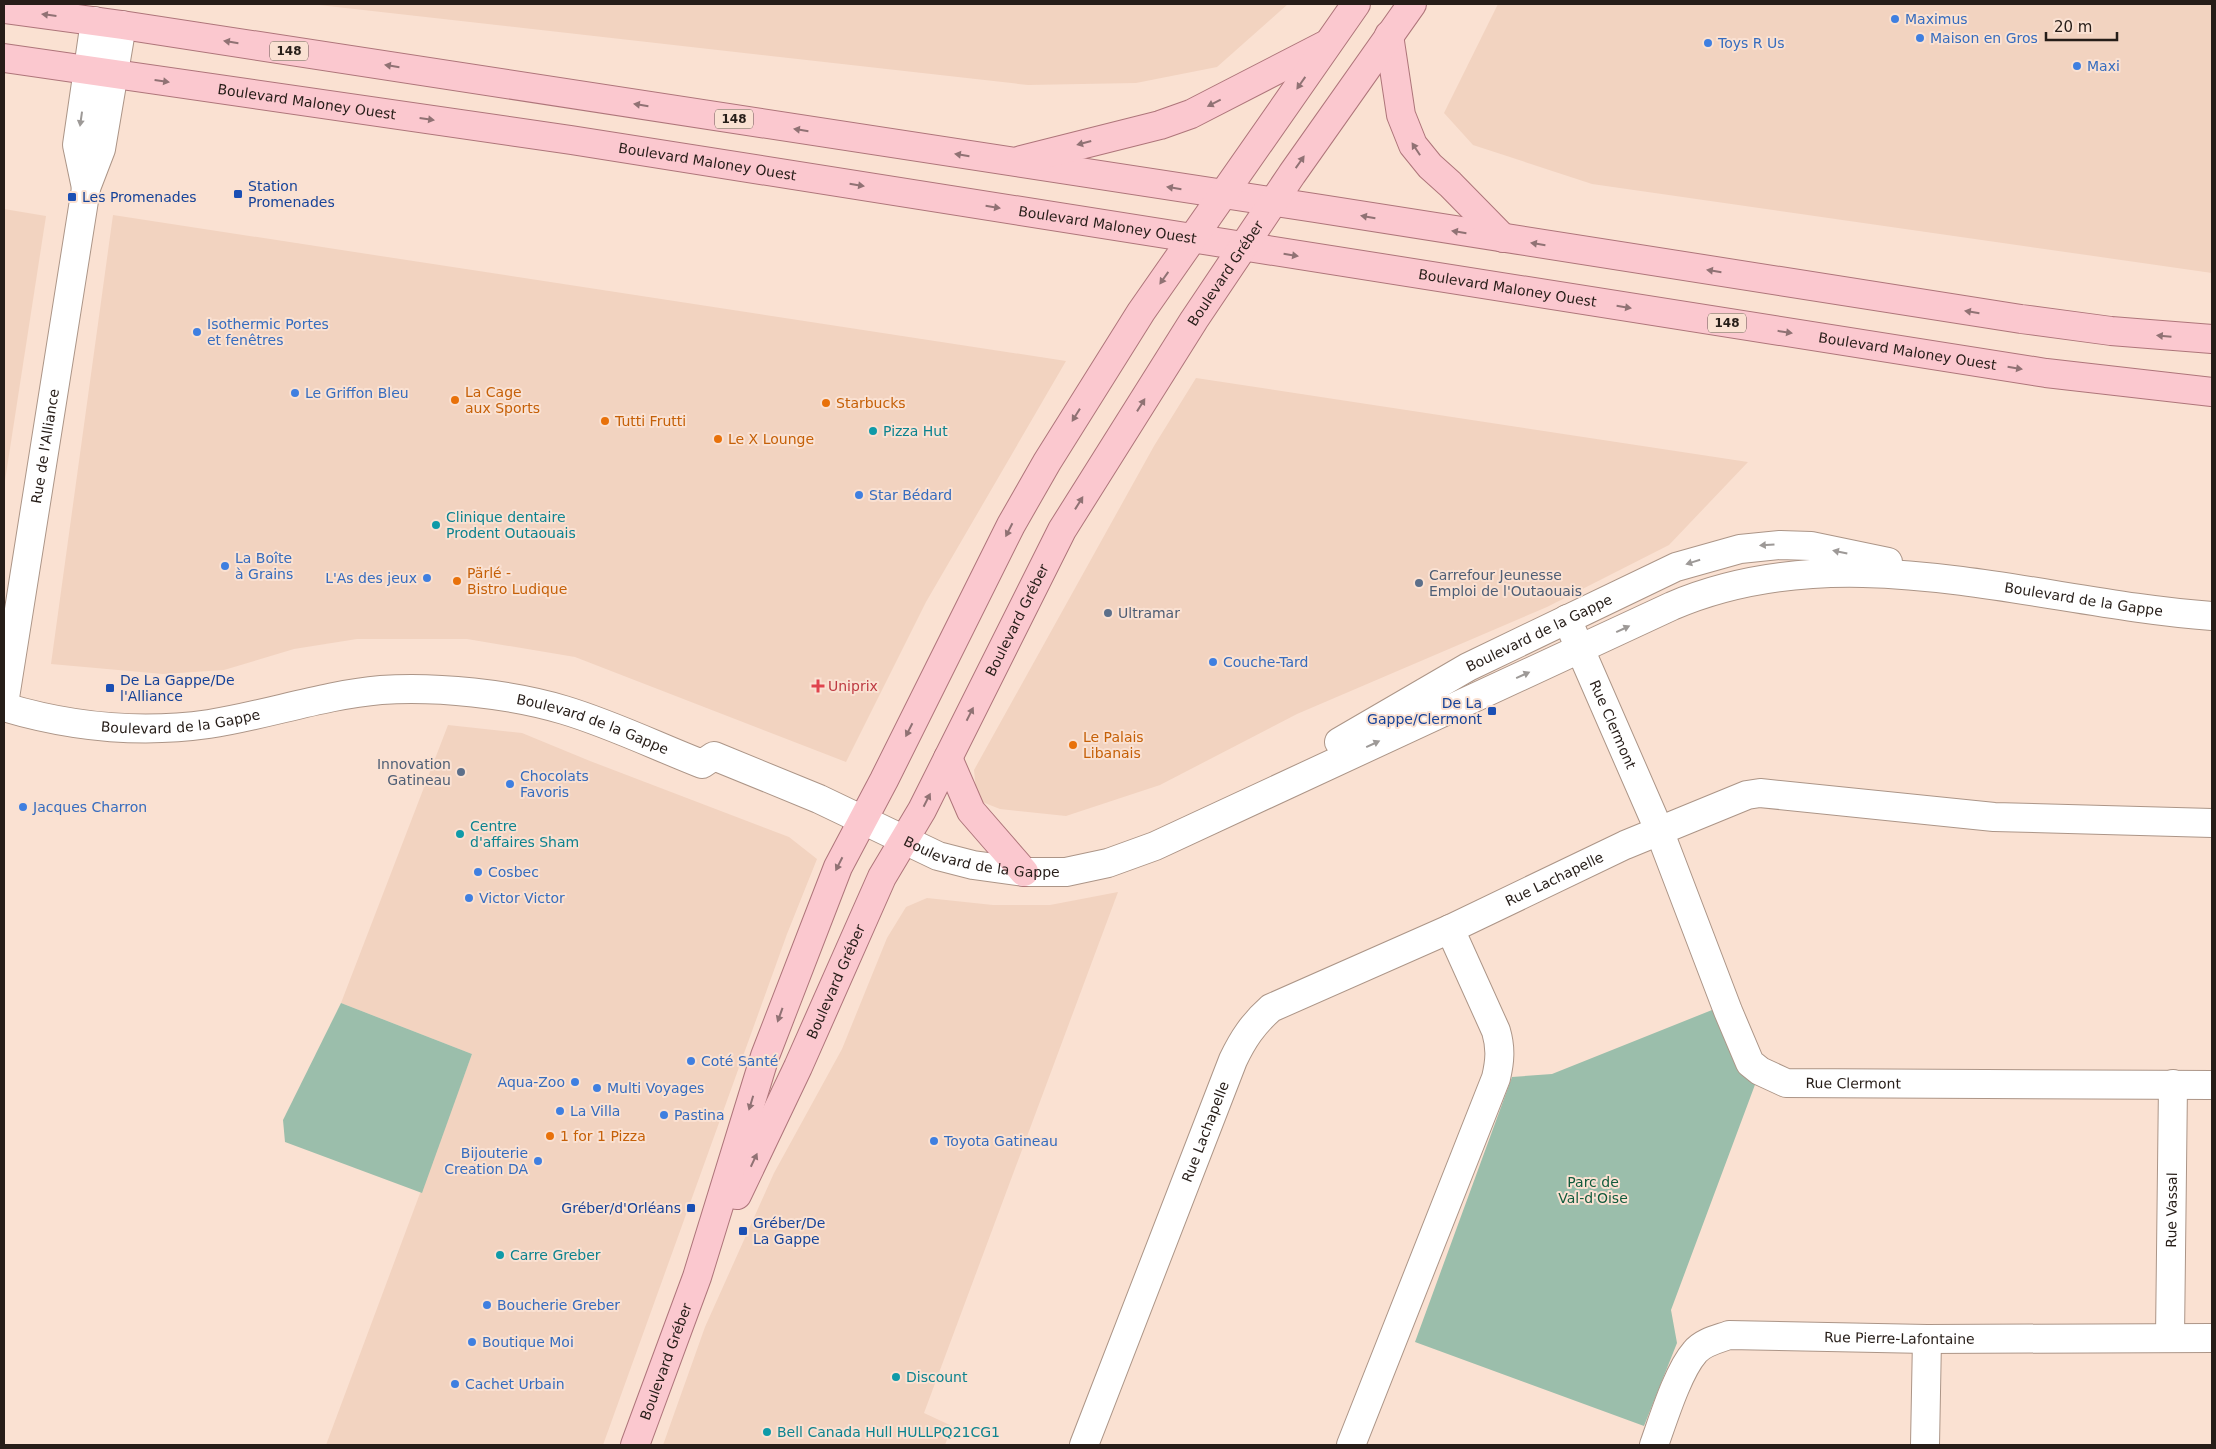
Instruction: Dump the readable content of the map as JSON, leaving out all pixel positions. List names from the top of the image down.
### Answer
{
  "streets": {
    "main road": ["148", "Boulevard Maloney Ouest", "Boulevard Gréber"],
    "street": [
      "Rue de l'Alliance",
      "Boulevard de la Gappe",
      "Rue Clermont",
      "Rue Lachapelle",
      "Rue Vassal",
      "Rue Pierre-Lafontaine"
    ]
  },
  "crossings": [
    ["148", "Boulevard Gréber"],
    ["148", "Rue de l'Alliance"],
    ["Boulevard Maloney Ouest", "Boulevard Gréber"],
    ["Boulevard Maloney Ouest", "Rue de l'Alliance"],
    ["Boulevard Gréber", "Boulevard de la Gappe"],
    ["Rue de l'Alliance", "Boulevard de la Gappe"],
    ["Boulevard de la Gappe", "Rue Clermont"],
    ["Rue Clermont", "Rue Lachapelle"],
    ["Rue Clermont", "Rue Vassal"],
    ["Rue Vassal", "Rue Pierre-Lafontaine"]
  ],
  "parks": ["Parc de Val-d'Oise"],
  "places": {
    "other": [
      "Maximus",
      "Maison en Gros",
      "Toys R Us",
      "Maxi",
      "Isothermic Portes et fenêtres",
      "Le Griffon Bleu",
      "La Cage aux Sports",
      "Starbucks",
      "Tutti Frutti",
      "Pizza Hut",
      "Le X Lounge",
      "Star Bédard",
      "Clinique dentaire Prodent Outaouais",
      "La Boîte à Grains",
      "L'As des jeux",
      "Pärlé - Bistro Ludique",
      "Carrefour Jeunesse Emploi de l'Outaouais",
      "Ultramar",
      "Couche-Tard",
      "Le Palais Libanais",
      "Innovation Gatineau",
      "Chocolats Favoris",
      "Jacques Charron",
      "Centre d'affaires Sham",
      "Cosbec",
      "Victor Victor",
      "Coté Santé",
      "Aqua-Zoo",
      "Multi Voyages",
      "La Villa",
      "Pastina",
      "1 for 1 Pizza",
      "Toyota Gatineau",
      "Bijouterie Creation DA",
      "Carre Greber",
      "Boucherie Greber",
      "Boutique Moi",
      "Discount",
      "Cachet Urbain",
      "Bell Canada Hull HULLPQ21CG1"
    ],
    "transit": [
      "Station Promenades",
      "Les Promenades",
      "De La Gappe/De l'Alliance",
      "De La Gappe/Clermont",
      "Gréber/d'Orléans",
      "Gréber/De La Gappe"
    ],
    "health": ["Uniprix"]
  },
  "scale_bar": "20 m"
}
